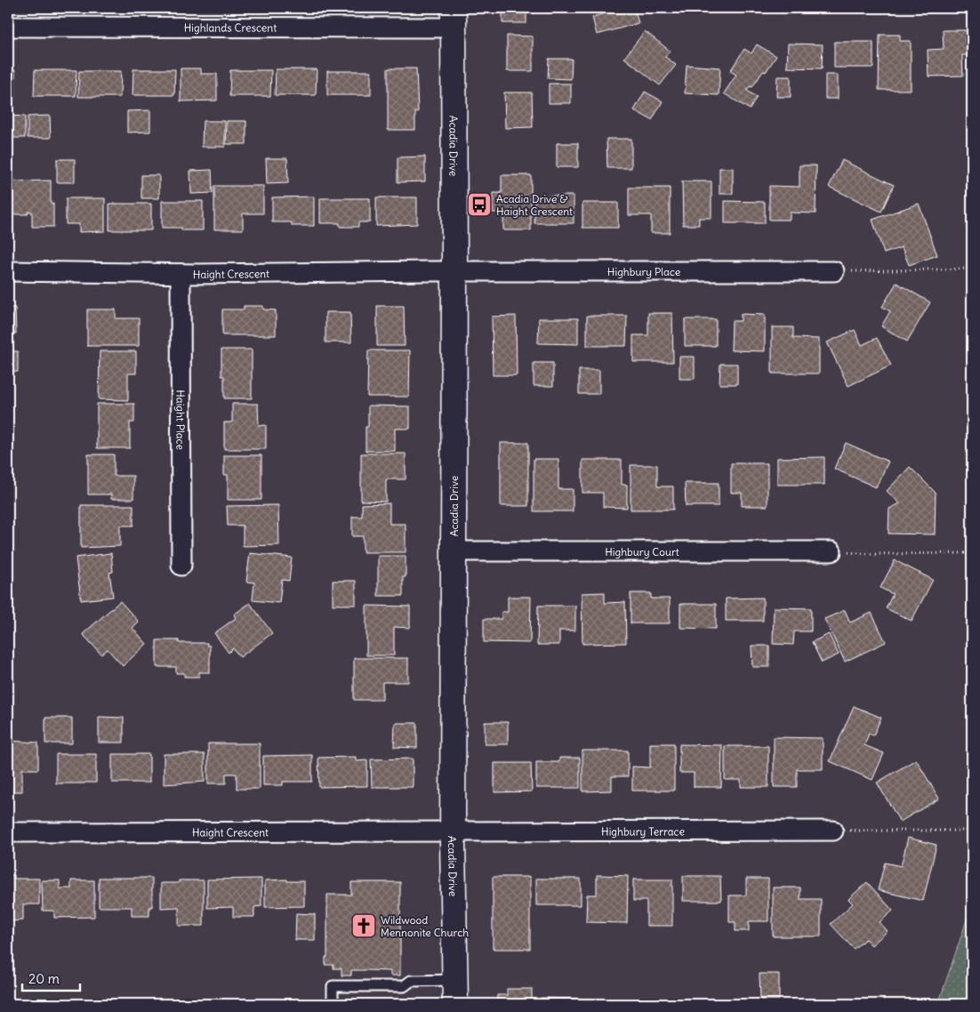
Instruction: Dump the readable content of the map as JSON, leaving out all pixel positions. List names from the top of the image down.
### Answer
{
  "streets": {
    "street": [
      "Highlands Crescent",
      "Acadia Drive",
      "Highbury Place",
      "Haight Crescent",
      "Haight Place",
      "Highbury Court",
      "Highbury Terrace"
    ]
  },
  "crossings": [
    ["Highlands Crescent", "Acadia Drive"],
    ["Acadia Drive", "Highbury Place"],
    ["Acadia Drive", "Haight Crescent"],
    ["Acadia Drive", "Highbury Court"],
    ["Acadia Drive", "Highbury Terrace"],
    ["Highbury Place", "Haight Crescent"],
    ["Haight Crescent", "Haight Place"],
    ["Haight Crescent", "Highbury Terrace"]
  ],
  "places": {
    "bus stop": ["Acadia Drive & Haight Crescent"],
    "church": ["Wildwood Mennonite Church"]
  },
  "scale_bar": "20 m"
}
